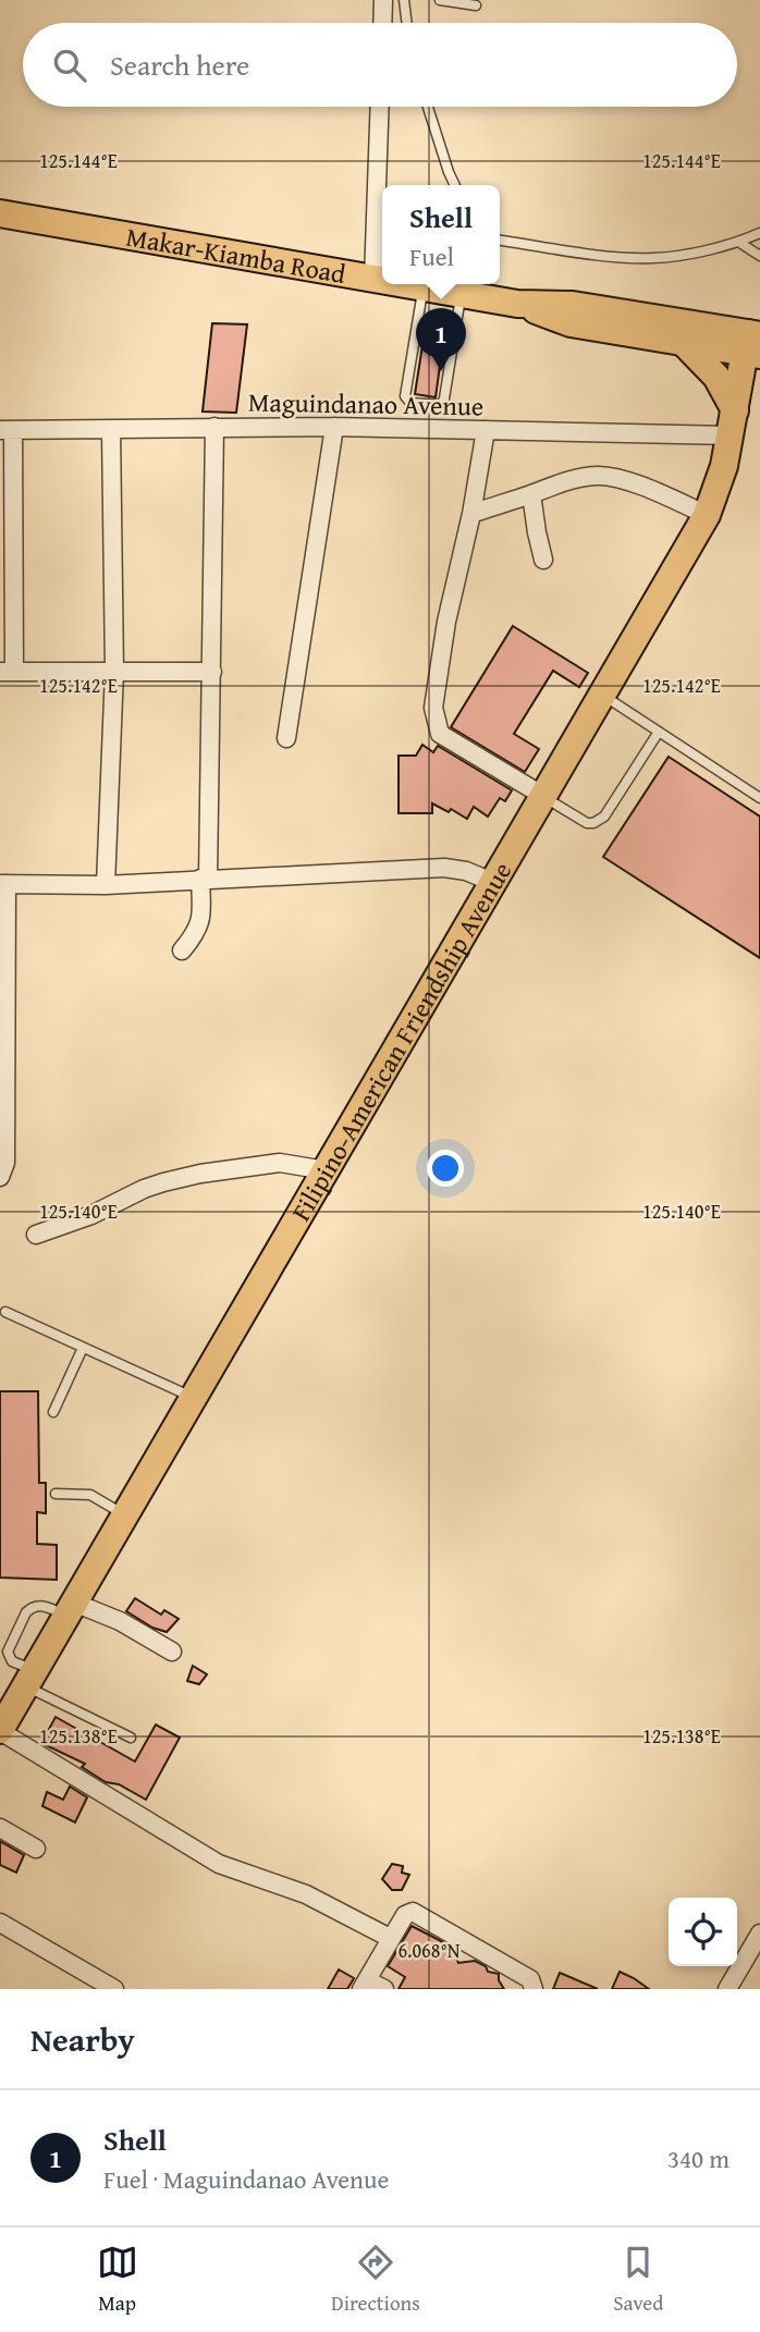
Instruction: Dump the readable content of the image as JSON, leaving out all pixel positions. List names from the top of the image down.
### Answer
{
  "streets": {
    "main road": ["Makar-Kiamba Road", "Filipino-American Friendship Avenue"],
    "street": ["Maguindanao Avenue"]
  },
  "crossings": [
    ["Makar-Kiamba Road", "Filipino-American Friendship Avenue"],
    ["Maguindanao Avenue", "Filipino-American Friendship Avenue"]
  ],
  "page": {
    "search": "Search here",
    "popup": ["Shell", "Fuel"],
    "pins": "1",
    "heading": "Nearby",
    "list": [
      {
        "mark": "1",
        "name": "Shell",
        "note": "Fuel · Maguindanao Avenue",
        "value": "340 m"
      }
    ],
    "nav": ["Map", "Directions", "Saved"]
  },
  "coordinates": [
    "125.144°E",
    "125.142°E",
    "125.140°E",
    "125.138°E",
    "6.068°N"
  ]
}
